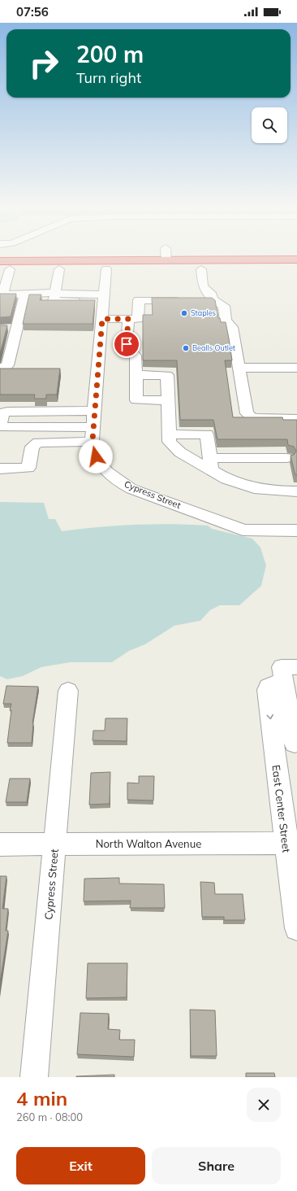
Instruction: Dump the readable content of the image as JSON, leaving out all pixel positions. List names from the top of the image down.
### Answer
{
  "streets": {
    "street": ["Cypress Street", "East Center Street", "North Walton Avenue"]
  },
  "crossings": [
    ["Cypress Street", "North Walton Avenue"],
    ["East Center Street", "North Walton Avenue"]
  ],
  "places": ["Staples", "Bealls Outlet"],
  "page": {
    "status": "07:56",
    "turn": ["200 m", "Turn right"],
    "heading": ["4 min", "260 m · 08:00"],
    "buttons": ["Exit", "Share"]
  }
}
